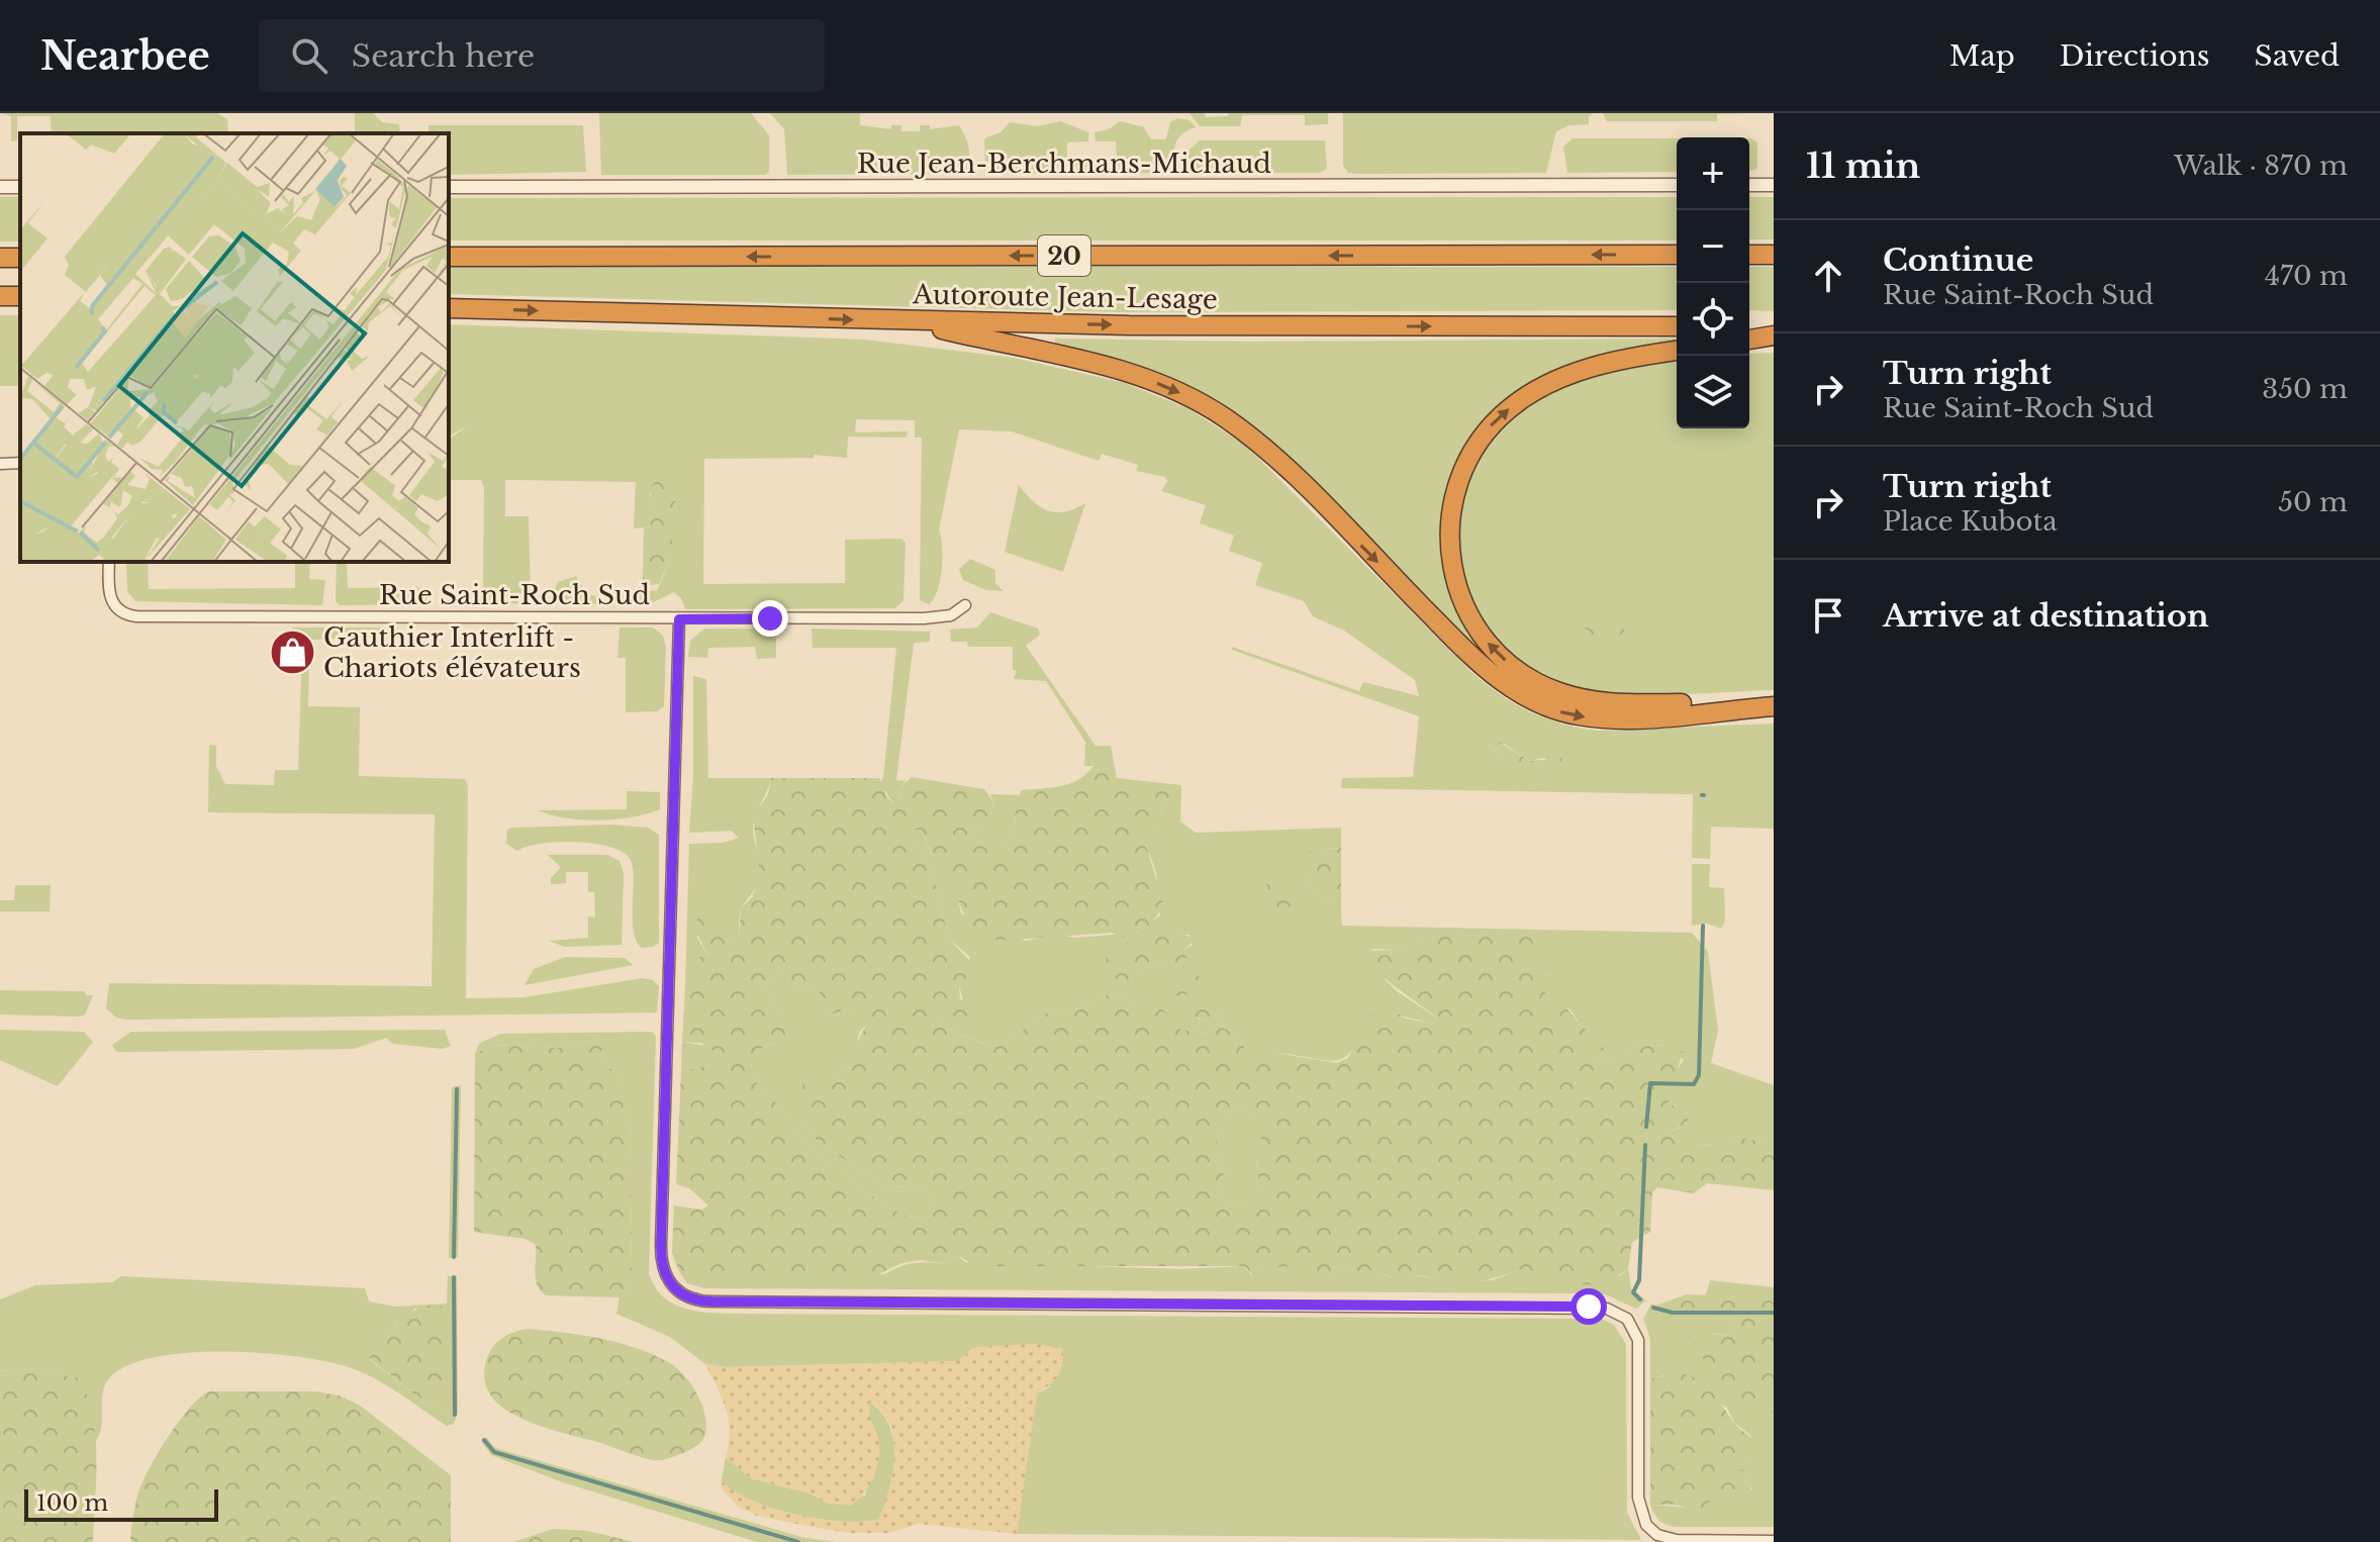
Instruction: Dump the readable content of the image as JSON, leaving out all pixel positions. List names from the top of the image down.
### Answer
{
  "streets": {
    "highway": ["20", "Autoroute Jean-Lesage"],
    "street": ["Rue Jean-Berchmans-Michaud", "Rue Saint-Roch Sud"]
  },
  "places": {
    "shop": ["Gauthier Interlift - Chariots élévateurs"]
  },
  "scale_bar": "100 m",
  "page": {
    "header": "Nearbee",
    "search": "Search here",
    "nav": ["Map", "Directions", "Saved"],
    "heading": ["11 min", "Walk · 870 m"],
    "map_buttons": ["+", "−"],
    "list": [
      ["Continue", "Rue Saint-Roch Sud", "470 m"],
      ["Turn right", "Rue Saint-Roch Sud", "350 m"],
      ["Turn right", "Place Kubota", "50 m"],
      "Arrive at destination"
    ],
    "scale": "100 m"
  }
}
